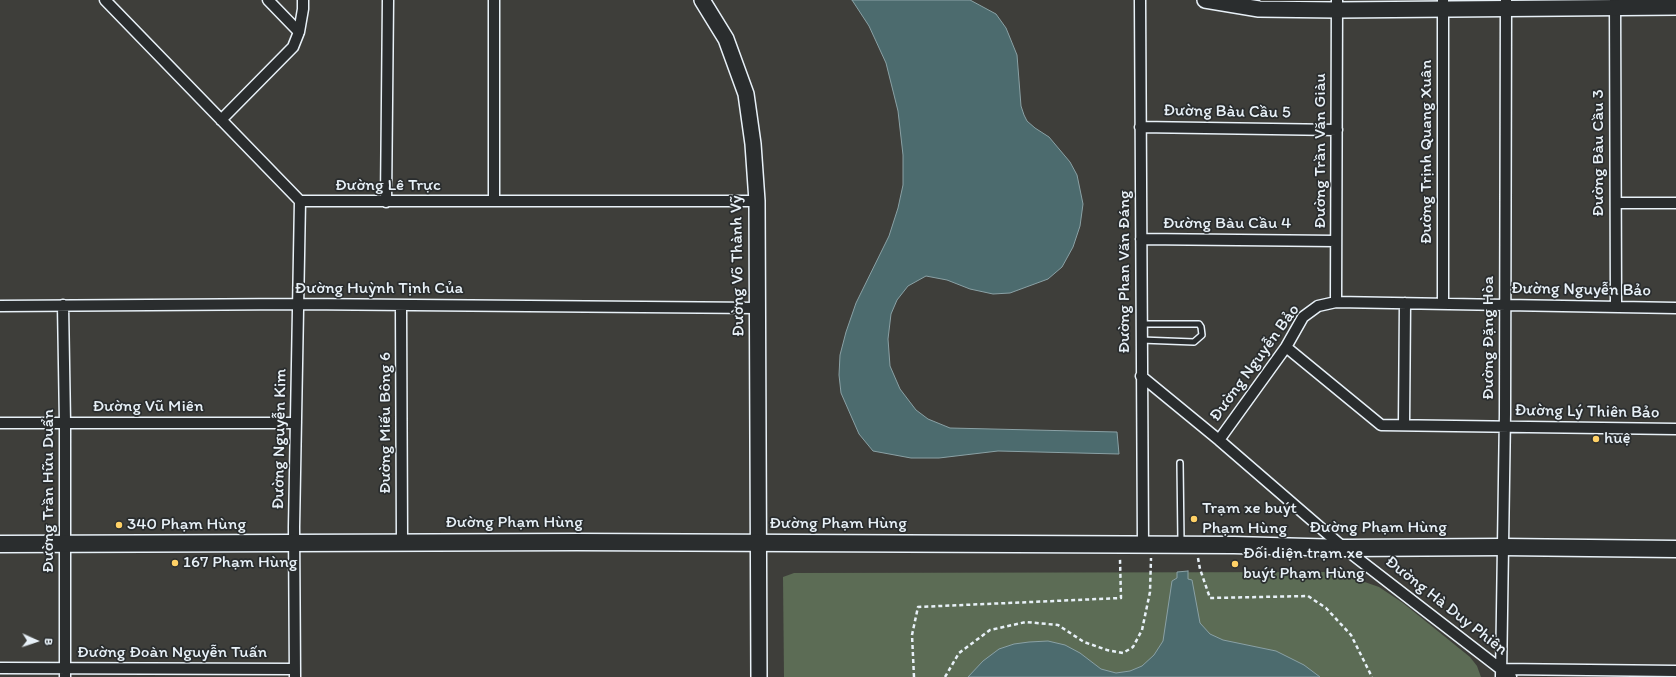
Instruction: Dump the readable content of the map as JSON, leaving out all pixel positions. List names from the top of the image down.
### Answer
{
  "streets": {
    "main road": ["Đường Phạm Hùng"],
    "street": [
      "Đường Bàu Cầu 5",
      "Đường Trần Văn Giàu",
      "Đường Trịnh Quang Xuân",
      "Đường Bàu Cầu 3",
      "Đường Lê Trực",
      "Đường Bàu Cầu 4",
      "Đường Võ Thành Vỹ",
      "Đường Phan Văn Đáng",
      "Đường Huỳnh Tịnh Của",
      "Đường Nguyễn Bảo",
      "Đường Đặng Hòa",
      "Đường Vũ Miên",
      "Đường Lý Thiên Bảo",
      "Đường Miếu Bông 6",
      "Đường Nguyễn Kim",
      "Đường Trần Hữu Duẩn",
      "Đường Hà Duy Phiên",
      "Đường Đoàn Nguyễn Tuấn"
    ]
  },
  "crossings": [
    ["Đường Bàu Cầu 5", "Đường Trần Văn Giàu"],
    ["Đường Bàu Cầu 5", "Đường Phan Văn Đáng"],
    ["Đường Trần Văn Giàu", "Đường Bàu Cầu 4"],
    ["Đường Trần Văn Giàu", "Đường Nguyễn Bảo"],
    ["Đường Trịnh Quang Xuân", "Đường Nguyễn Bảo"],
    ["Đường Bàu Cầu 3", "Đường Nguyễn Bảo"],
    ["Đường Lê Trực", "Đường Võ Thành Vỹ"],
    ["Đường Lê Trực", "Đường Nguyễn Kim"],
    ["Đường Bàu Cầu 4", "Đường Phan Văn Đáng"],
    ["Đường Võ Thành Vỹ", "Đường Huỳnh Tịnh Của"],
    ["Đường Võ Thành Vỹ", "Đường Phạm Hùng"],
    ["Đường Phan Văn Đáng", "Đường Phạm Hùng"],
    ["Đường Phan Văn Đáng", "Đường Hà Duy Phiên"],
    ["Đường Huỳnh Tịnh Của", "Đường Miếu Bông 6"],
    ["Đường Huỳnh Tịnh Của", "Đường Nguyễn Kim"],
    ["Đường Huỳnh Tịnh Của", "Đường Trần Hữu Duẩn"],
    ["Đường Nguyễn Bảo", "Đường Đặng Hòa"],
    ["Đường Nguyễn Bảo", "Đường Lý Thiên Bảo"],
    ["Đường Nguyễn Bảo", "Đường Hà Duy Phiên"],
    ["Đường Đặng Hòa", "Đường Lý Thiên Bảo"],
    ["Đường Đặng Hòa", "Đường Phạm Hùng"],
    ["Đường Đặng Hòa", "Đường Hà Duy Phiên"],
    ["Đường Vũ Miên", "Đường Nguyễn Kim"],
    ["Đường Vũ Miên", "Đường Trần Hữu Duẩn"],
    ["Đường Miếu Bông 6", "Đường Phạm Hùng"],
    ["Đường Nguyễn Kim", "Đường Phạm Hùng"],
    ["Đường Nguyễn Kim", "Đường Đoàn Nguyễn Tuấn"],
    ["Đường Trần Hữu Duẩn", "Đường Phạm Hùng"],
    ["Đường Trần Hữu Duẩn", "Đường Đoàn Nguyễn Tuấn"],
    ["Đường Phạm Hùng", "Đường Hà Duy Phiên"]
  ],
  "places": [
    "huệ",
    "Trạm xe buýt Phạm Hùng",
    "340 Phạm Hùng",
    "167 Phạm Hùng",
    "Đối diện trạm xe buýt Phạm Hùng"
  ],
  "north": "right"
}
